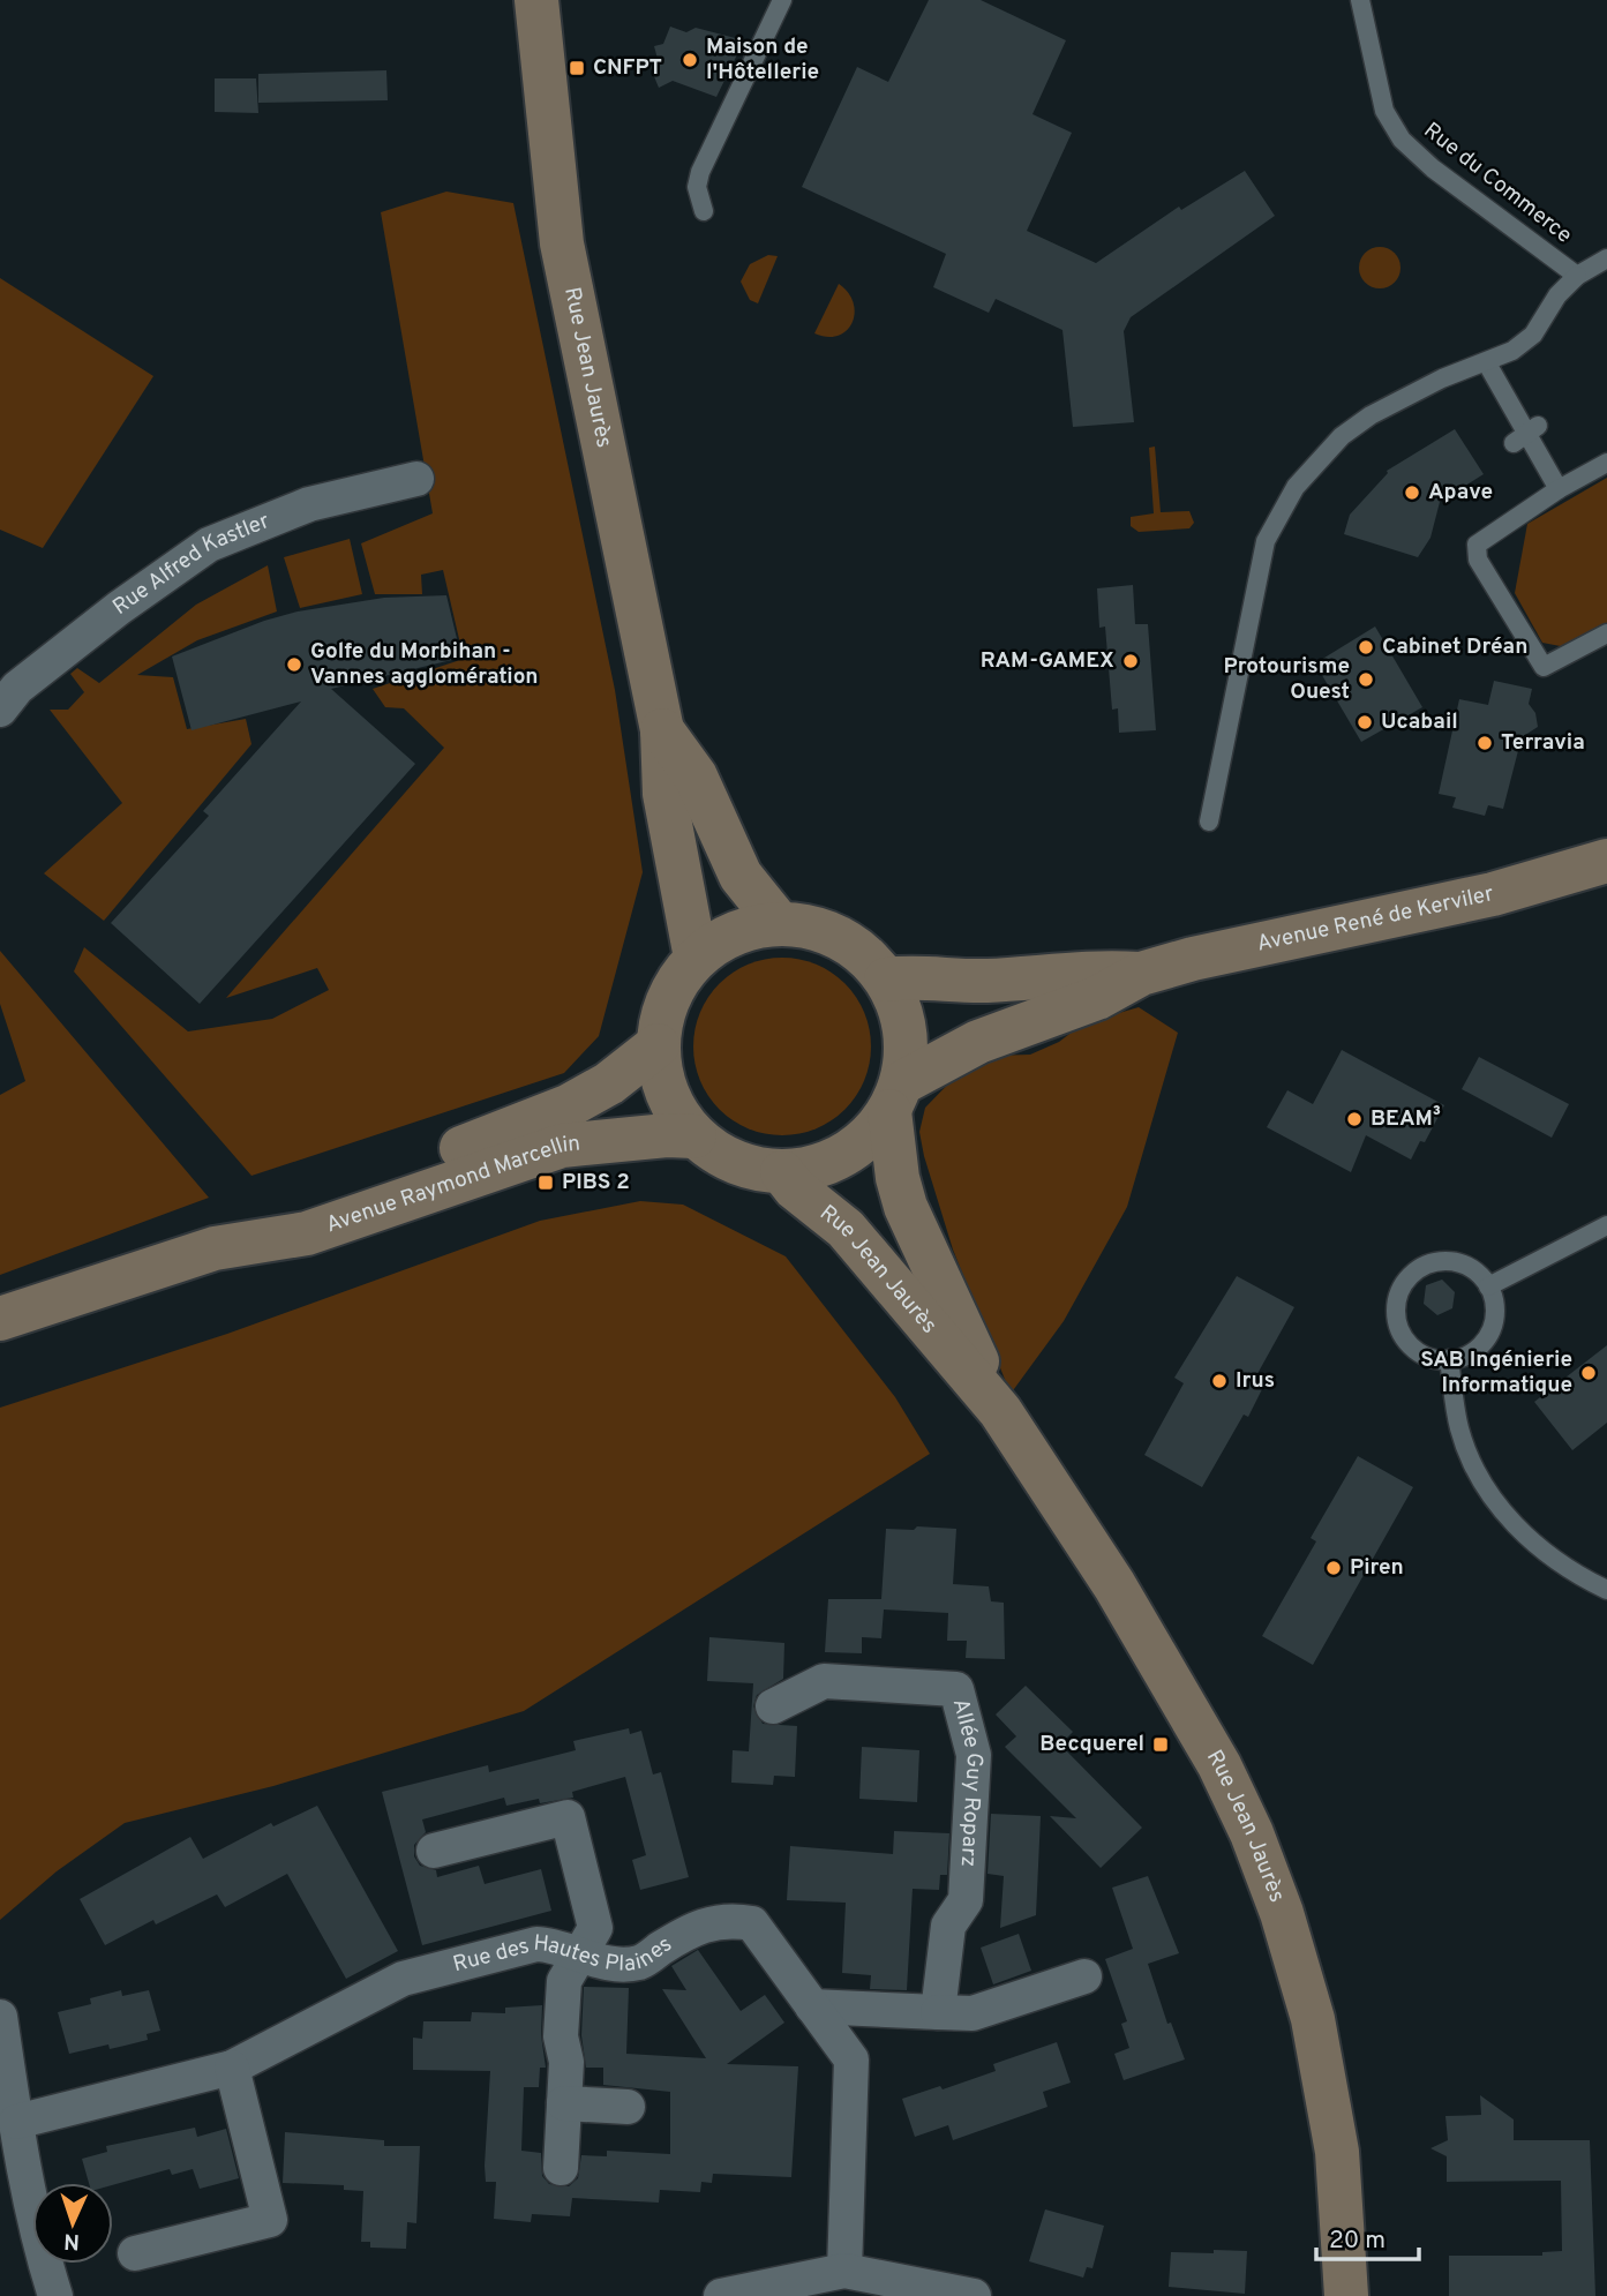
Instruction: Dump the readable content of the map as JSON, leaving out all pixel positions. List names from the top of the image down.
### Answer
{
  "streets": {
    "main road": ["Rue Jean Jaurès", "Avenue René de Kerviler", "Avenue Raymond Marcellin"],
    "street": ["Rue Alfred Kastler", "Allée Guy Roparz", "Rue des Hautes Plaines"],
    "lane": ["Rue du Commerce"]
  },
  "crossings": [
    ["Rue Jean Jaurès", "Avenue René de Kerviler"],
    ["Rue Jean Jaurès", "Avenue Raymond Marcellin"],
    ["Avenue René de Kerviler", "Avenue Raymond Marcellin"]
  ],
  "places": {
    "other": [
      "Maison de l'Hôtellerie",
      "Apave",
      "Cabinet Dréan",
      "RAM-GAMEX",
      "Golfe du Morbihan - Vannes agglomération",
      "Protourisme Ouest",
      "Ucabail",
      "Terravia",
      "BEAM³",
      "SAB Ingénierie Informatique",
      "Irus",
      "Piren"
    ],
    "transit": ["CNFPT", "PIBS 2", "Becquerel"]
  },
  "scale_bar": "20 m",
  "north": "bottom"
}
